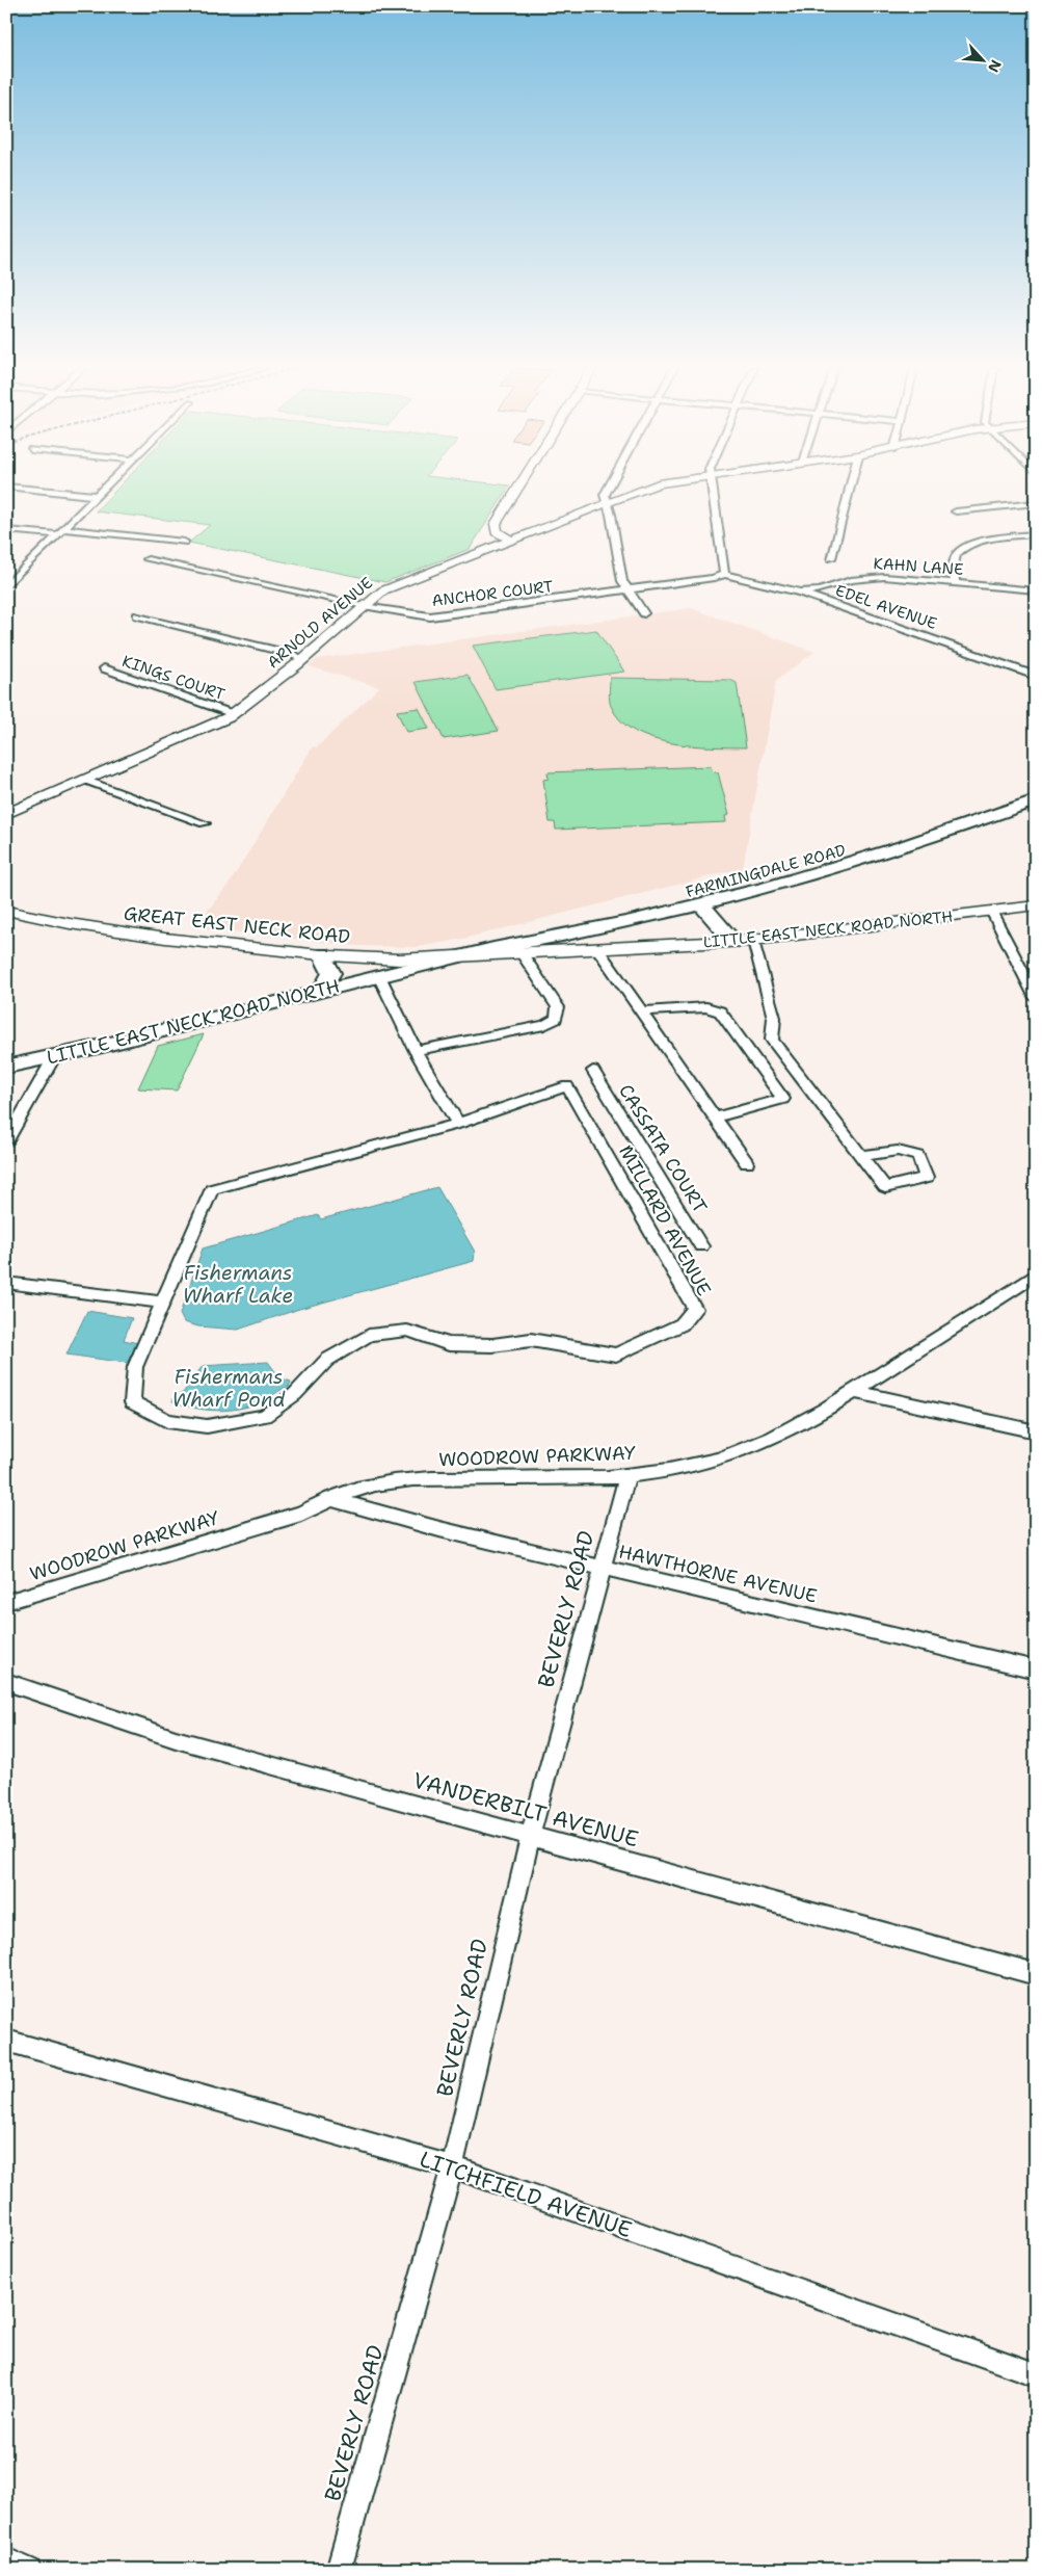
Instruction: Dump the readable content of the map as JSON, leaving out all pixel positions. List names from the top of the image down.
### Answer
{
  "streets": {
    "main road": ["FARMINGDALE ROAD", "LITTLE EAST NECK ROAD NORTH"],
    "street": [
      "KAHN LANE",
      "ANCHOR COURT",
      "EDEL AVENUE",
      "ARNOLD AVENUE",
      "KINGS COURT",
      "GREAT EAST NECK ROAD",
      "CASSATA COURT",
      "MILLARD AVENUE",
      "WOODROW PARKWAY",
      "HAWTHORNE AVENUE",
      "BEVERLY ROAD",
      "VANDERBILT AVENUE",
      "LITCHFIELD AVENUE"
    ]
  },
  "crossings": [
    ["KAHN LANE", "EDEL AVENUE"],
    ["ANCHOR COURT", "EDEL AVENUE"],
    ["ANCHOR COURT", "ARNOLD AVENUE"],
    ["ARNOLD AVENUE", "KINGS COURT"],
    ["FARMINGDALE ROAD", "GREAT EAST NECK ROAD"],
    ["FARMINGDALE ROAD", "LITTLE EAST NECK ROAD NORTH"],
    ["GREAT EAST NECK ROAD", "LITTLE EAST NECK ROAD NORTH"],
    ["WOODROW PARKWAY", "HAWTHORNE AVENUE"],
    ["WOODROW PARKWAY", "BEVERLY ROAD"],
    ["HAWTHORNE AVENUE", "BEVERLY ROAD"],
    ["BEVERLY ROAD", "VANDERBILT AVENUE"],
    ["BEVERLY ROAD", "LITCHFIELD AVENUE"]
  ],
  "water": ["Fishermans Wharf Lake", "Fishermans Wharf Pond"],
  "north": "bottom right"
}
